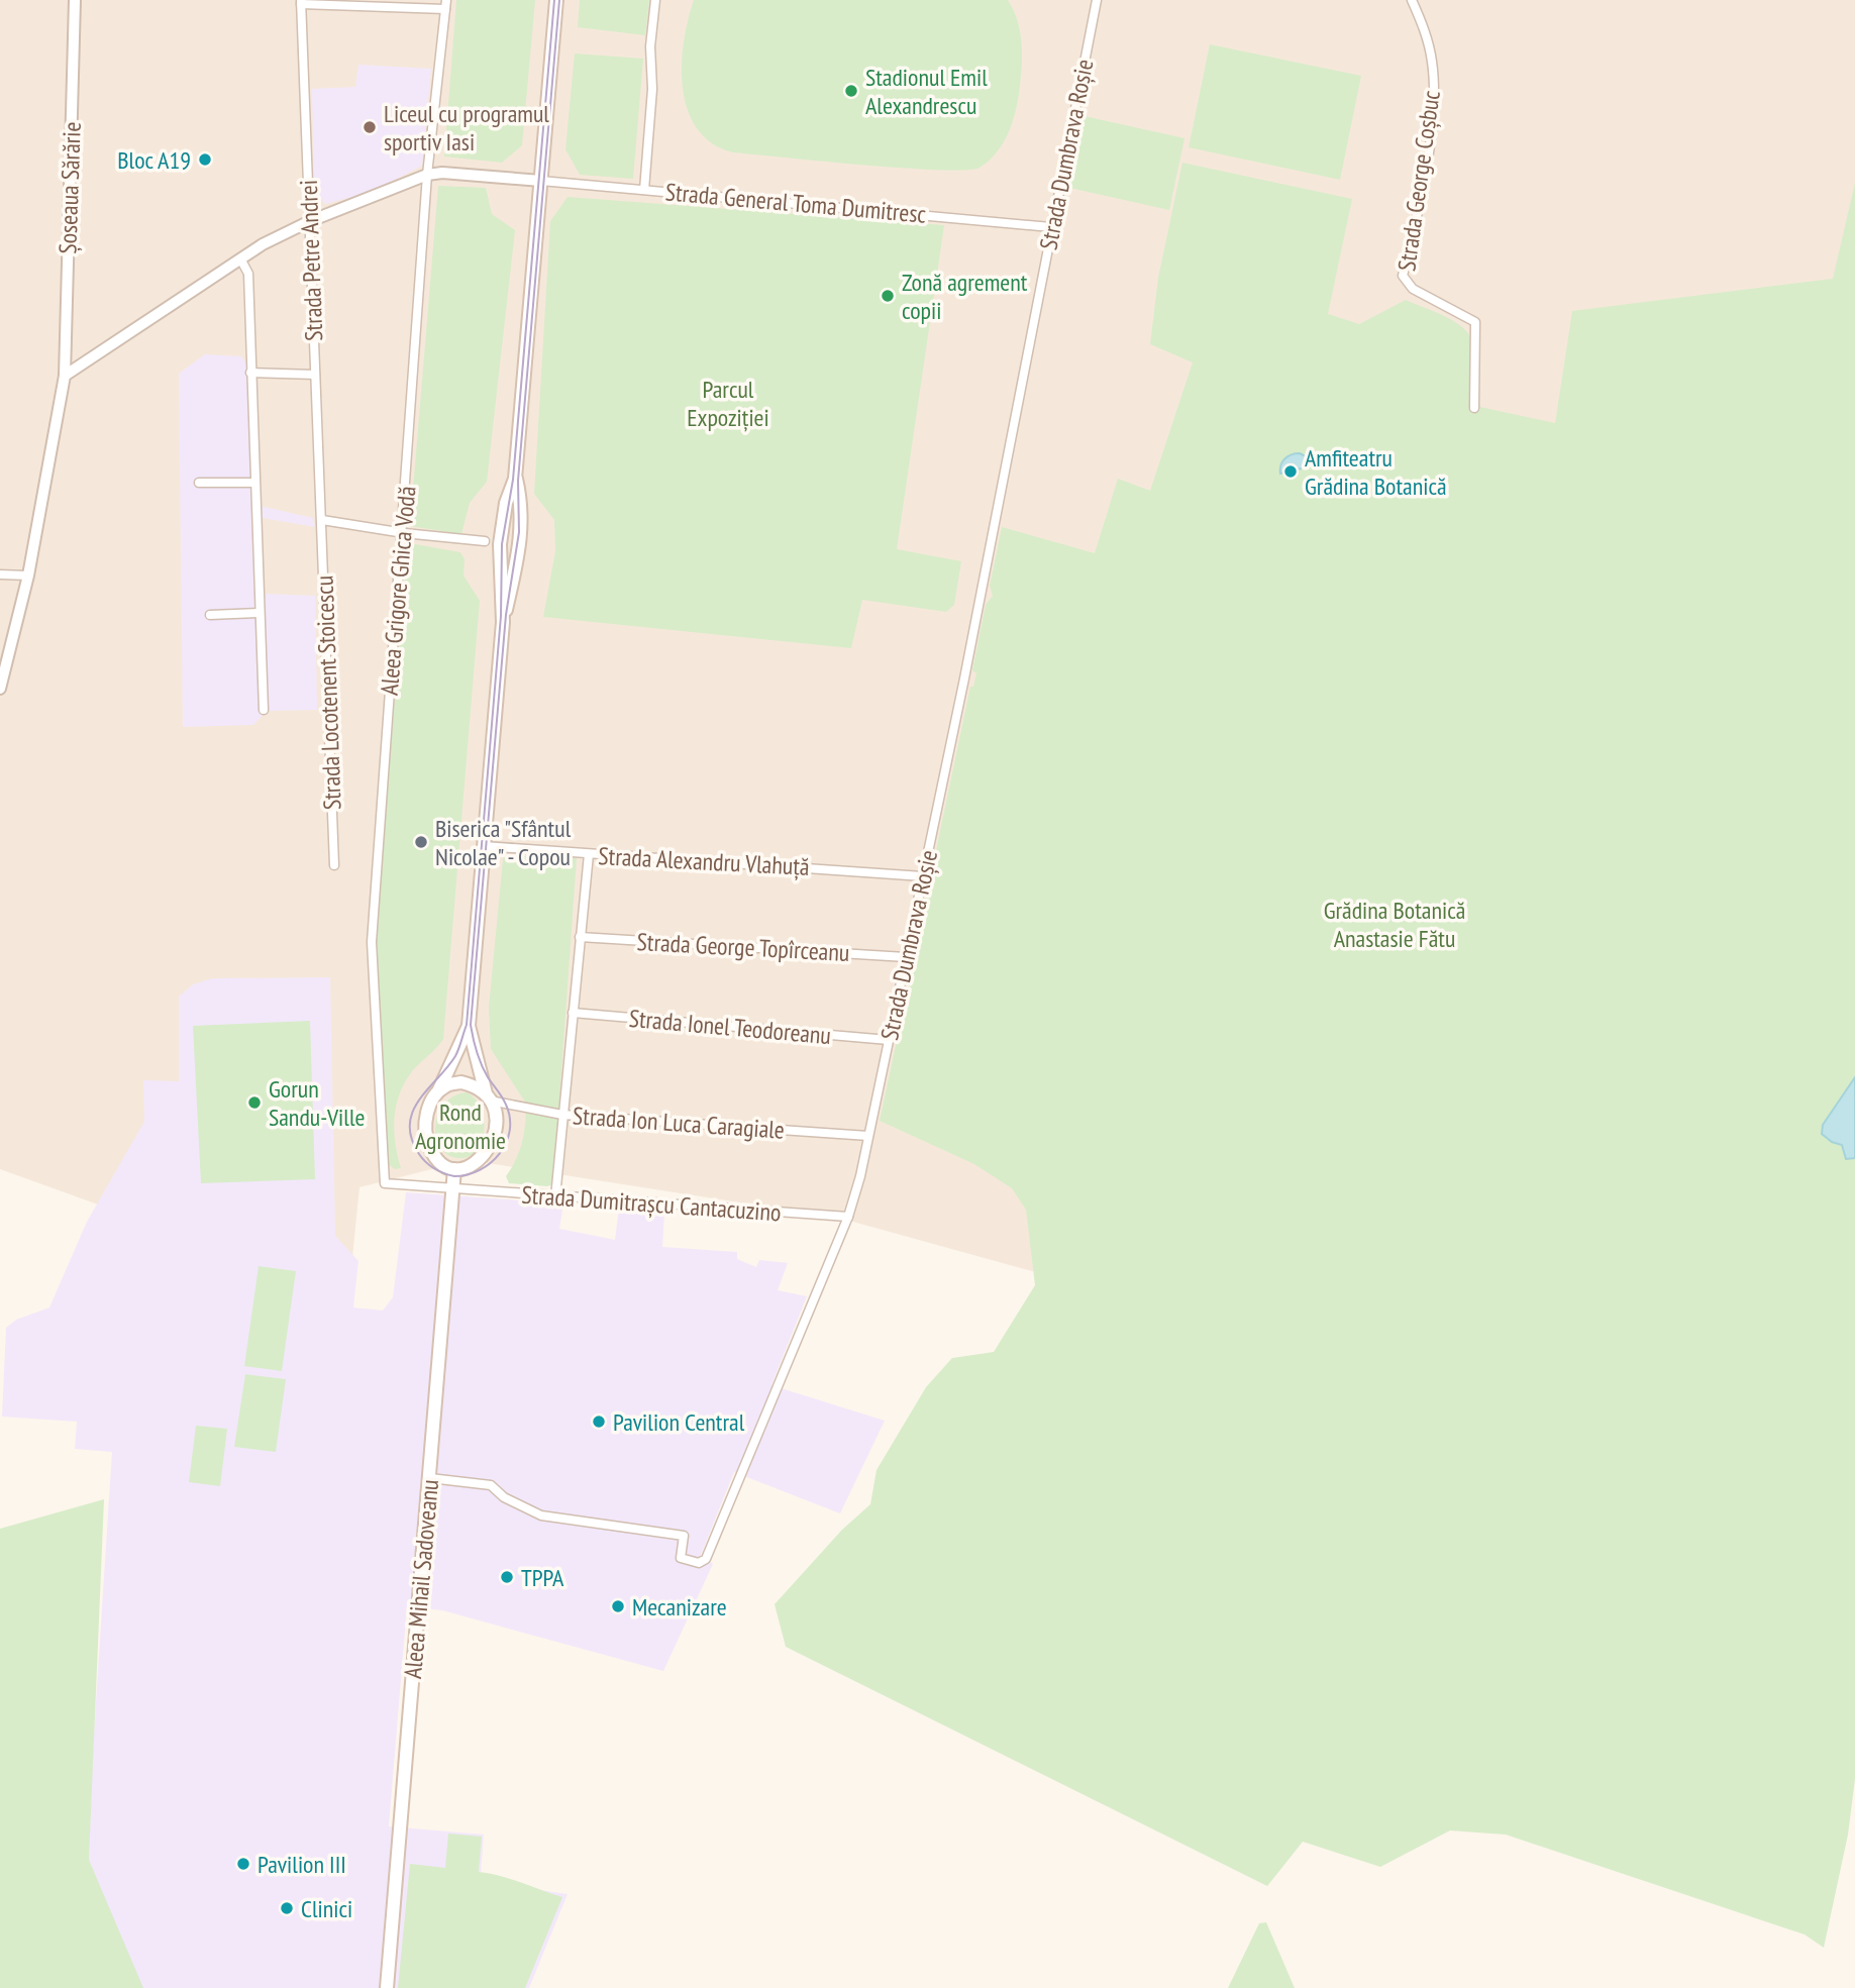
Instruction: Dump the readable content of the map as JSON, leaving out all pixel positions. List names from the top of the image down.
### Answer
{
  "streets": {
    "main road": ["Aleea Mihail Sadoveanu"],
    "street": [
      "Strada Dumbrava Roșie",
      "Strada George Coșbuc",
      "Șoseaua Sărărie",
      "Strada General Toma Dumitresc",
      "Strada Petre Andrei",
      "Aleea Grigore Ghica Vodă",
      "Strada Locotenent Stoicescu",
      "Strada Alexandru Vlahuță",
      "Strada George Topîrceanu",
      "Strada Ionel Teodoreanu",
      "Strada Ion Luca Caragiale",
      "Strada Dumitrașcu Cantacuzino"
    ]
  },
  "crossings": [
    ["Strada Dumbrava Roșie", "Strada General Toma Dumitresc"],
    ["Strada Dumbrava Roșie", "Strada Alexandru Vlahuță"],
    ["Strada Dumbrava Roșie", "Strada George Topîrceanu"],
    ["Strada Dumbrava Roșie", "Strada Ionel Teodoreanu"],
    ["Strada Dumbrava Roșie", "Strada Ion Luca Caragiale"],
    ["Strada Dumbrava Roșie", "Strada Dumitrașcu Cantacuzino"],
    ["Strada Dumbrava Roșie", "Aleea Mihail Sadoveanu"],
    ["Strada Petre Andrei", "Strada Locotenent Stoicescu"],
    ["Aleea Grigore Ghica Vodă", "Strada Dumitrașcu Cantacuzino"],
    ["Strada Ion Luca Caragiale", "Aleea Mihail Sadoveanu"],
    ["Strada Dumitrașcu Cantacuzino", "Aleea Mihail Sadoveanu"]
  ],
  "parks": ["Parcul Expoziției", "Grădina Botanică Anastasie Fătu", "Rond Agronomie"],
  "places": [
    "Stadionul Emil Alexandrescu",
    "Liceul cu programul sportiv Iasi",
    "Bloc A19",
    "Zonă agrement copii",
    "Amfiteatru Grădina Botanică",
    "Biserica \"Sfântul Nicolae\" - Copou",
    "Gorun Sandu-Ville",
    "Pavilion Central",
    "TPPA",
    "Mecanizare",
    "Pavilion III",
    "Clinici"
  ]
}
